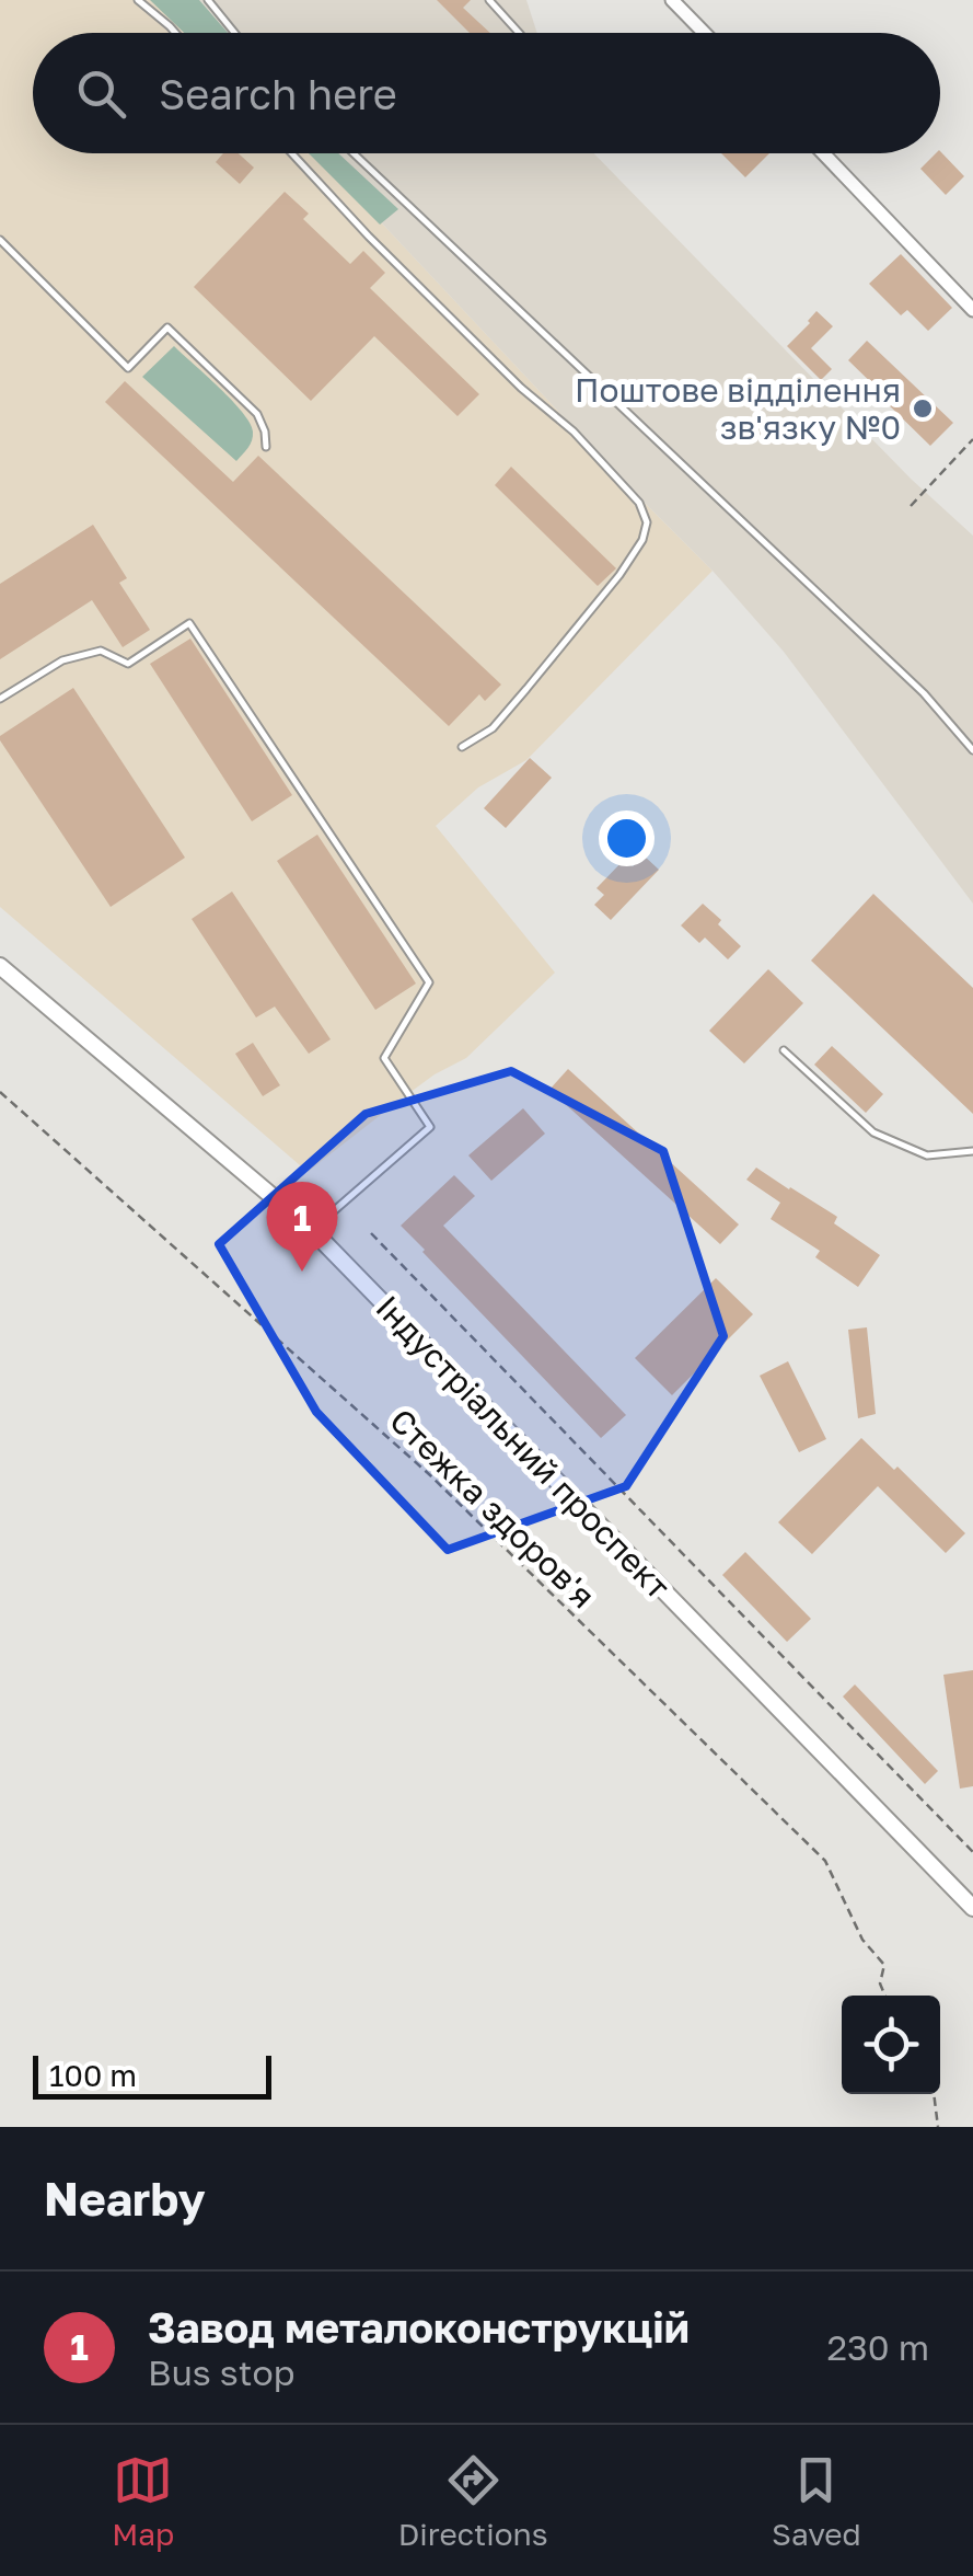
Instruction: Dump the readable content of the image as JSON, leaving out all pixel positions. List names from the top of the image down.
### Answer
{
  "streets": {
    "street": ["Індустріальний проспект"],
    "path": ["Стежка здоров'я"]
  },
  "places": ["Поштове відділення зв'язку №0"],
  "scale_bar": "100 m",
  "page": {
    "search": "Search here",
    "pins": "1",
    "scale": "100 m",
    "heading": "Nearby",
    "list": [
      {
        "mark": "1",
        "name": "Завод металоконструкцій",
        "note": "Bus stop",
        "value": "230 m"
      }
    ],
    "nav": ["Map", "Directions", "Saved"]
  }
}
